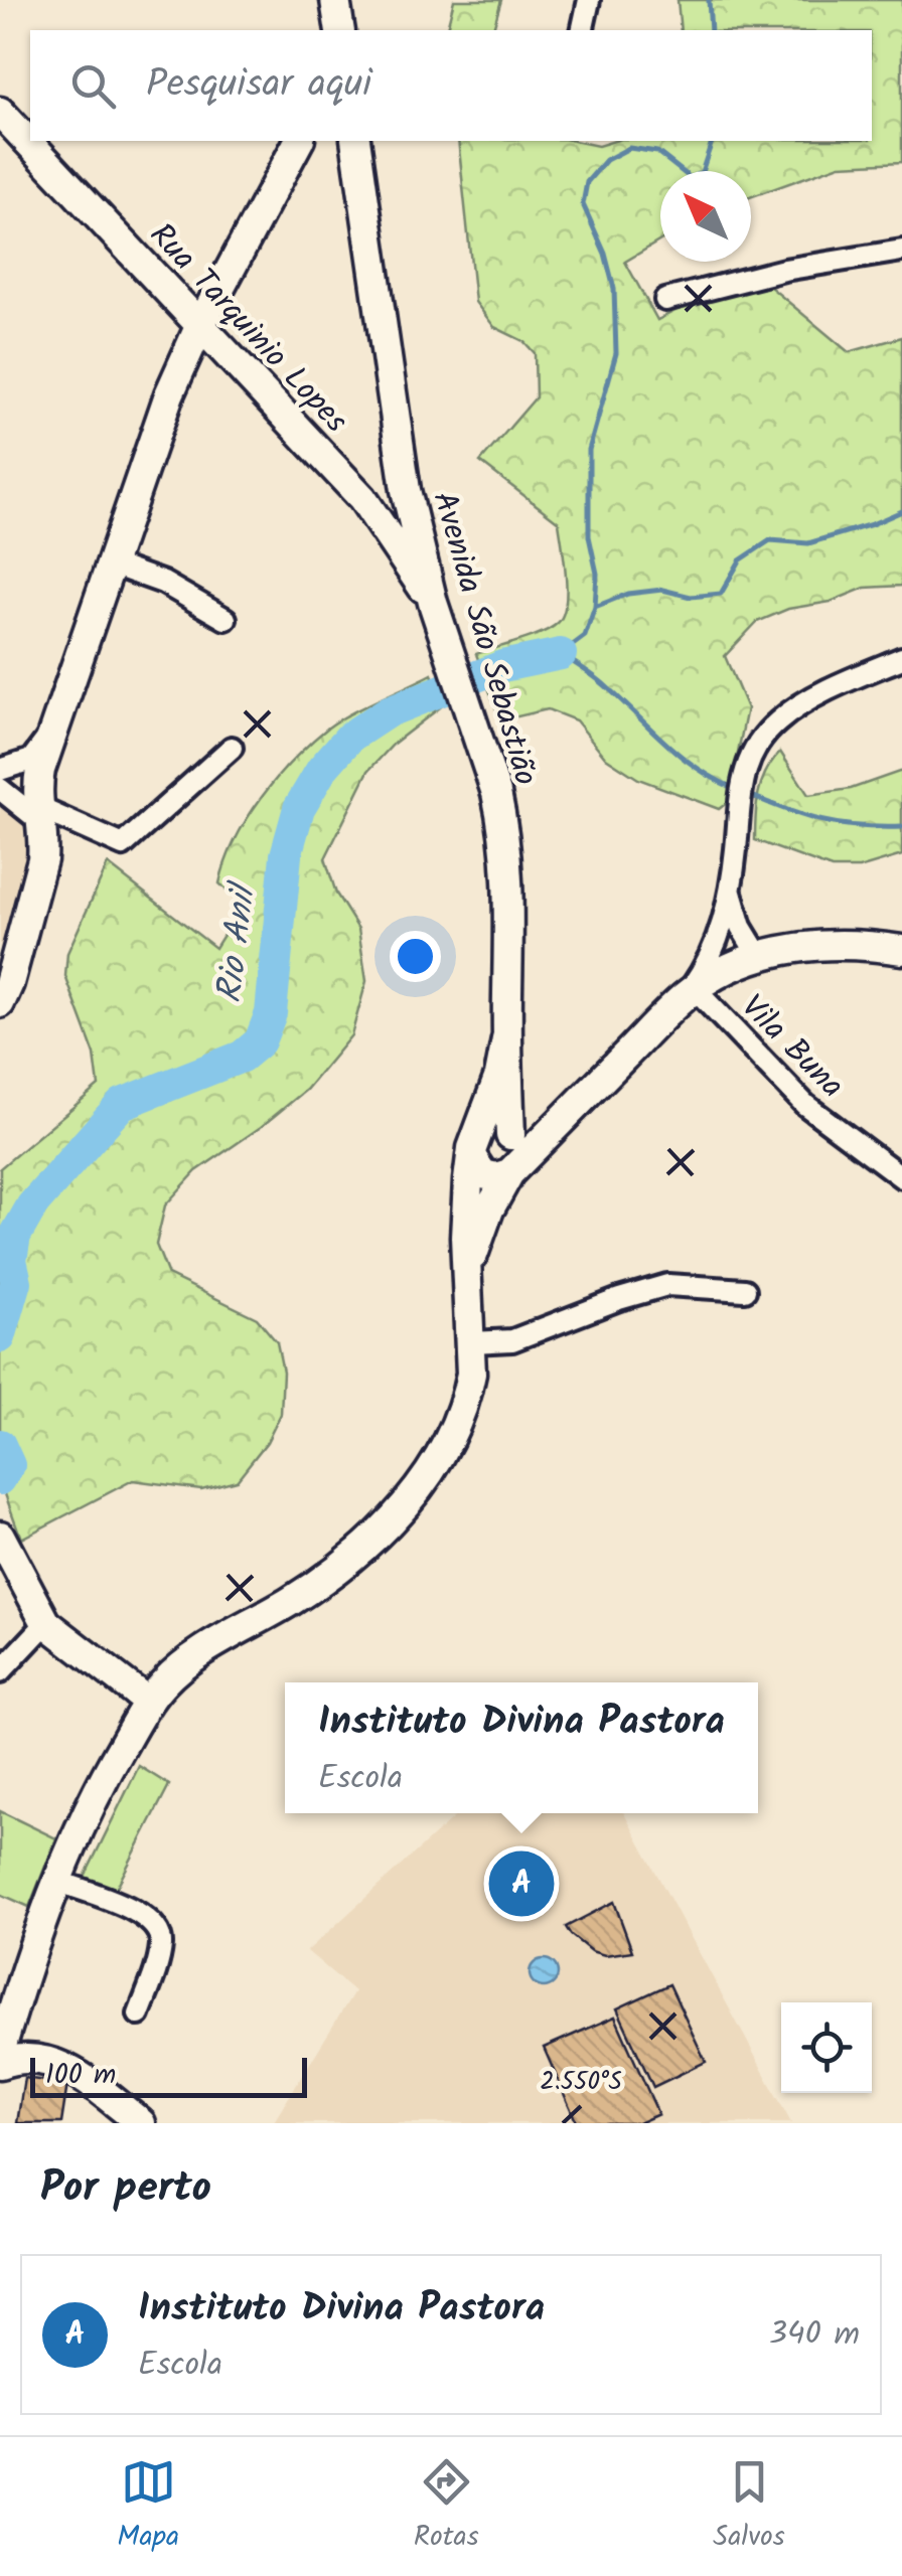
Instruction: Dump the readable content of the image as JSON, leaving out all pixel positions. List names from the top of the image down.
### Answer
{
  "streets": {
    "main road": ["Rua Tarquinio Lopes", "Avenida São Sebastião"],
    "street": ["Vila Buna"]
  },
  "crossings": [
    ["Rua Tarquinio Lopes", "Avenida São Sebastião"]
  ],
  "water": ["Rio Anil"],
  "scale_bar": "100 m",
  "north": "top left",
  "page": {
    "search": "Pesquisar aqui",
    "popup": ["Instituto Divina Pastora", "Escola"],
    "pins": "A",
    "scale": "100 m",
    "heading": "Por perto",
    "list": [
      {
        "mark": "A",
        "name": "Instituto Divina Pastora",
        "note": "Escola",
        "value": "340 m"
      }
    ],
    "nav": ["Mapa", "Rotas", "Salvos"]
  },
  "coordinates": ["2.550°S"]
}
